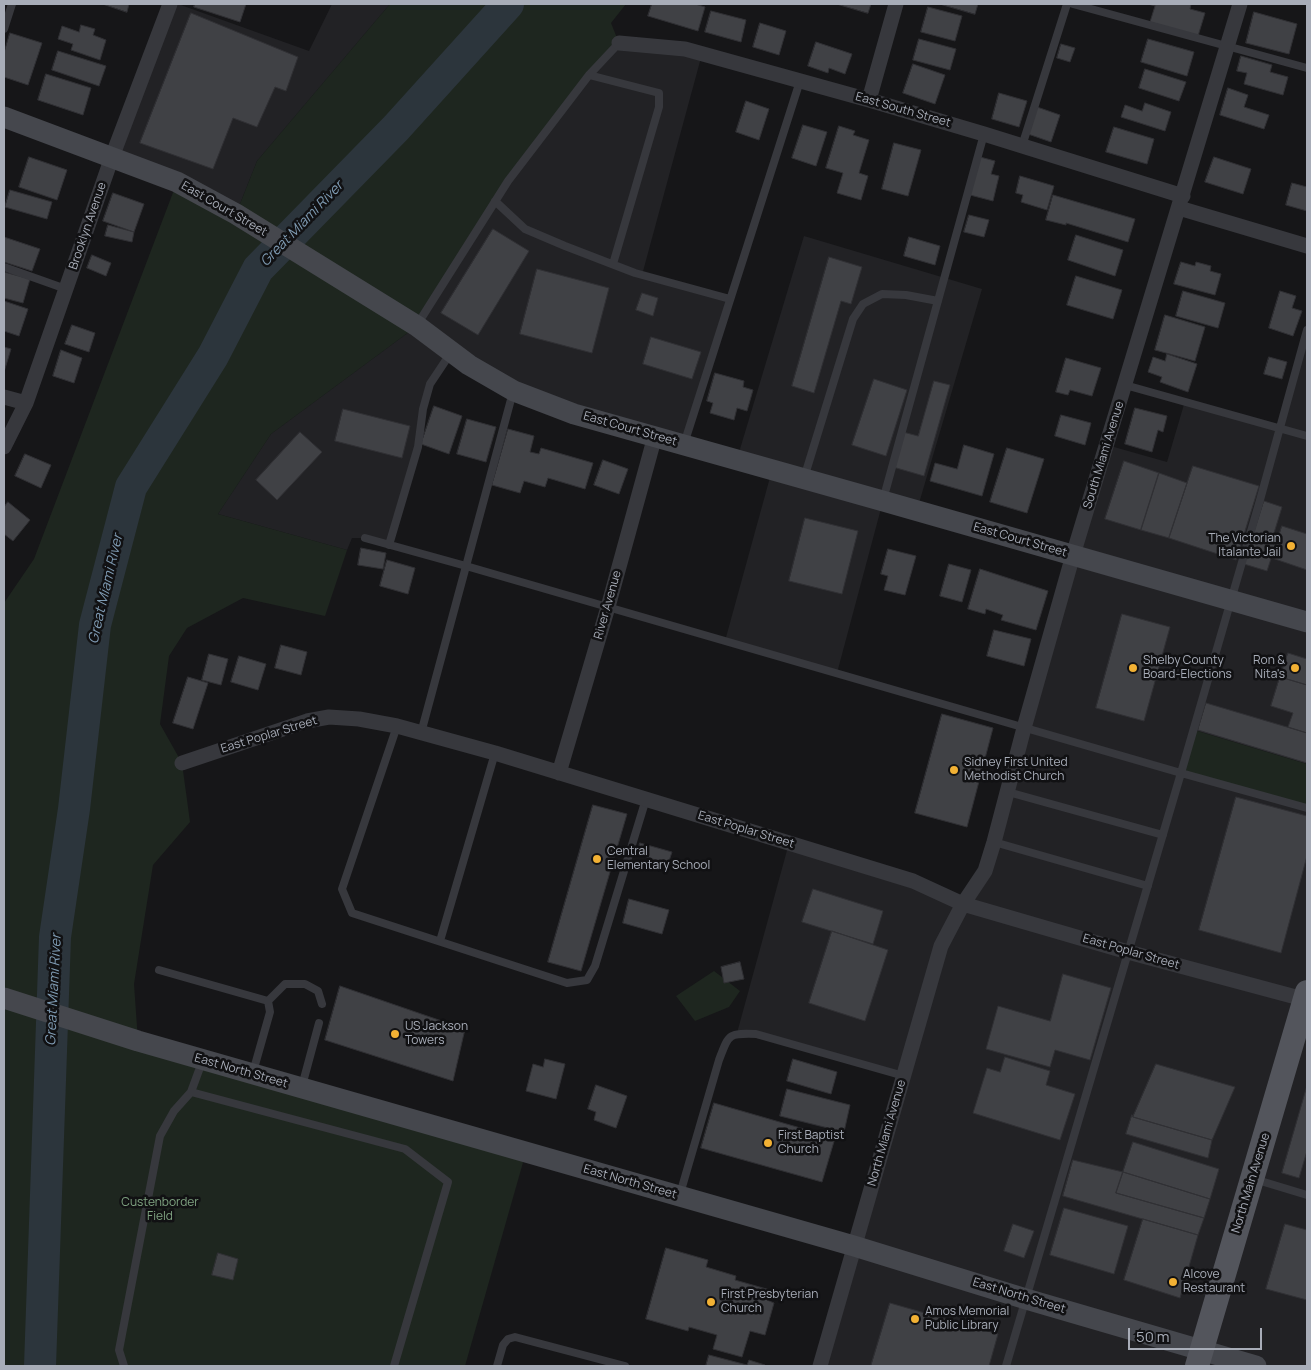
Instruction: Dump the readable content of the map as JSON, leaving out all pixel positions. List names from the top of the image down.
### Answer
{
  "streets": {
    "main road": ["East Court Street", "East North Street", "North Main Avenue"],
    "street": [
      "East South Street",
      "Brooklyn Avenue",
      "South Miami Avenue",
      "River Avenue",
      "East Poplar Street",
      "North Miami Avenue"
    ]
  },
  "crossings": [
    ["East South Street", "South Miami Avenue"],
    ["East Court Street", "Brooklyn Avenue"],
    ["East Court Street", "South Miami Avenue"],
    ["East Court Street", "River Avenue"],
    ["South Miami Avenue", "East Poplar Street"],
    ["South Miami Avenue", "North Miami Avenue"],
    ["River Avenue", "East Poplar Street"],
    ["East Poplar Street", "North Miami Avenue"],
    ["East Poplar Street", "North Main Avenue"],
    ["East North Street", "North Miami Avenue"],
    ["East North Street", "North Main Avenue"]
  ],
  "water": ["Great Miami River"],
  "parks": ["Custenborder Field"],
  "places": [
    "The Victorian Italante Jail",
    "Shelby County Board-Elections",
    "Ron & Nita's",
    "Sidney First United Methodist Church",
    "Central Elementary School",
    "US Jackson Towers",
    "First Baptist Church",
    "Alcove Restaurant",
    "First Presbyterian Church",
    "Amos Memorial Public Library"
  ],
  "scale_bar": "50 m"
}
